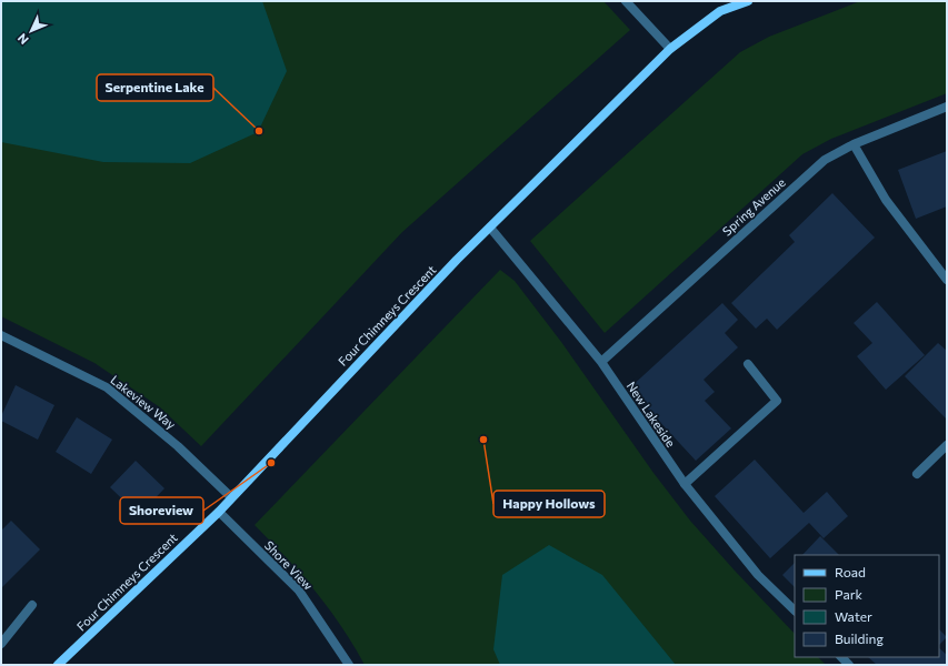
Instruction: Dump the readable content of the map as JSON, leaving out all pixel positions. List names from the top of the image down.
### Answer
{
  "streets": {
    "street": [
      "Spring Avenue",
      "Four Chimneys Crescent",
      "Lakeview Way",
      "New Lakeside",
      "Shore View"
    ]
  },
  "crossings": [
    ["Spring Avenue", "New Lakeside"],
    ["Four Chimneys Crescent", "Lakeview Way"],
    ["Four Chimneys Crescent", "New Lakeside"],
    ["Four Chimneys Crescent", "Shore View"]
  ],
  "places": ["Serpentine Lake", "Happy Hollows", "Shoreview"],
  "legend": [
    "Road",
    "Park",
    "Water",
    "Building"
  ],
  "north": "bottom left"
}
